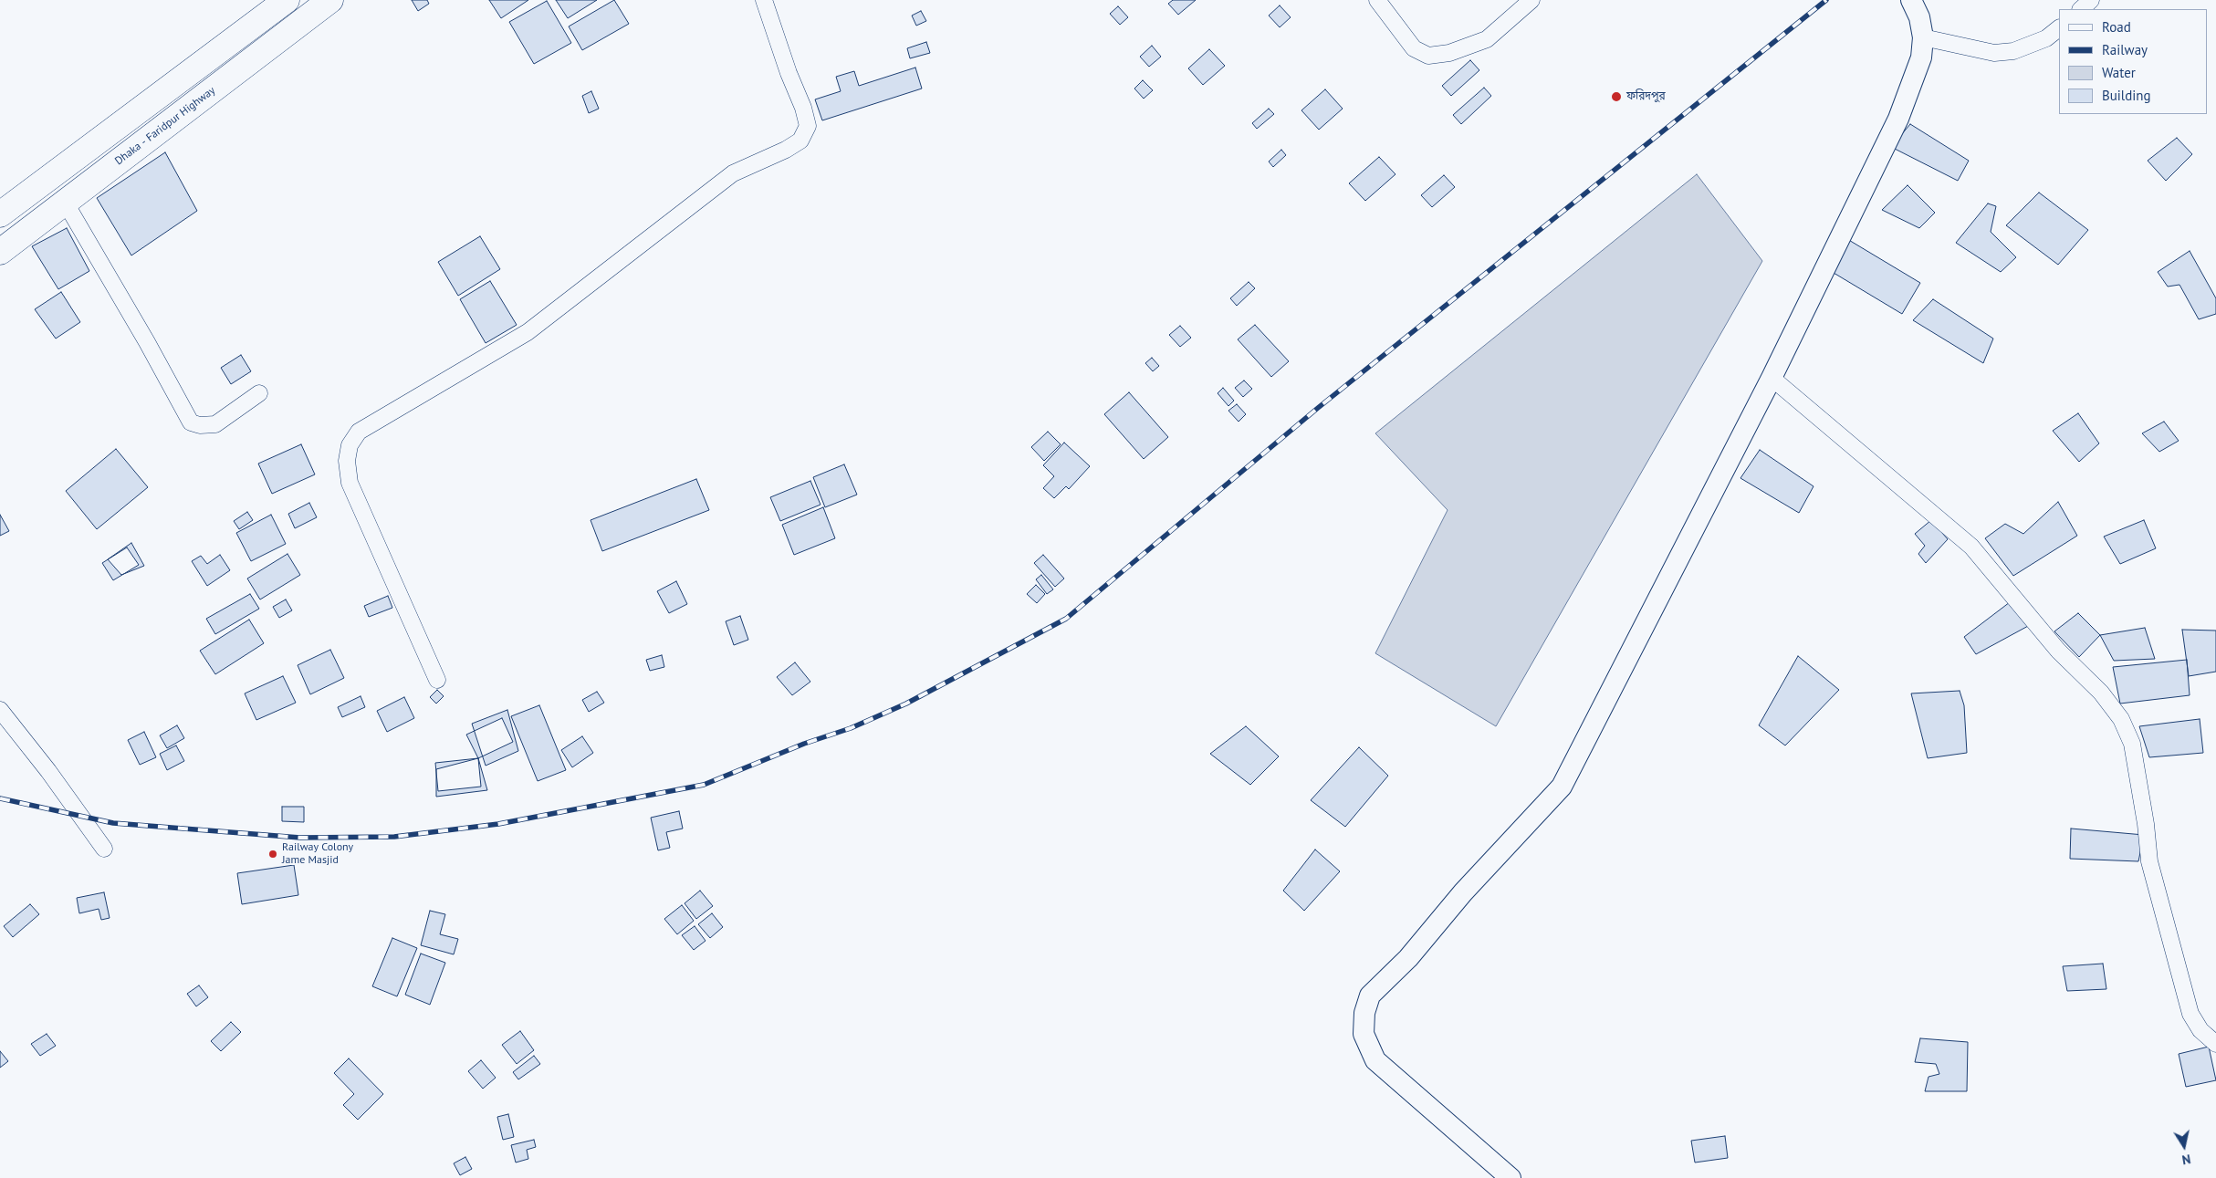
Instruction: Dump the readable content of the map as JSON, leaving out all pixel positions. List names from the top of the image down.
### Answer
{
  "streets": {
    "highway": ["Dhaka - Faridpur Highway"]
  },
  "places": ["ফরিদপুর", "Railway Colony Jame Masjid"],
  "legend": [
    "Road",
    "Railway",
    "Water",
    "Building"
  ],
  "north": "bottom"
}
